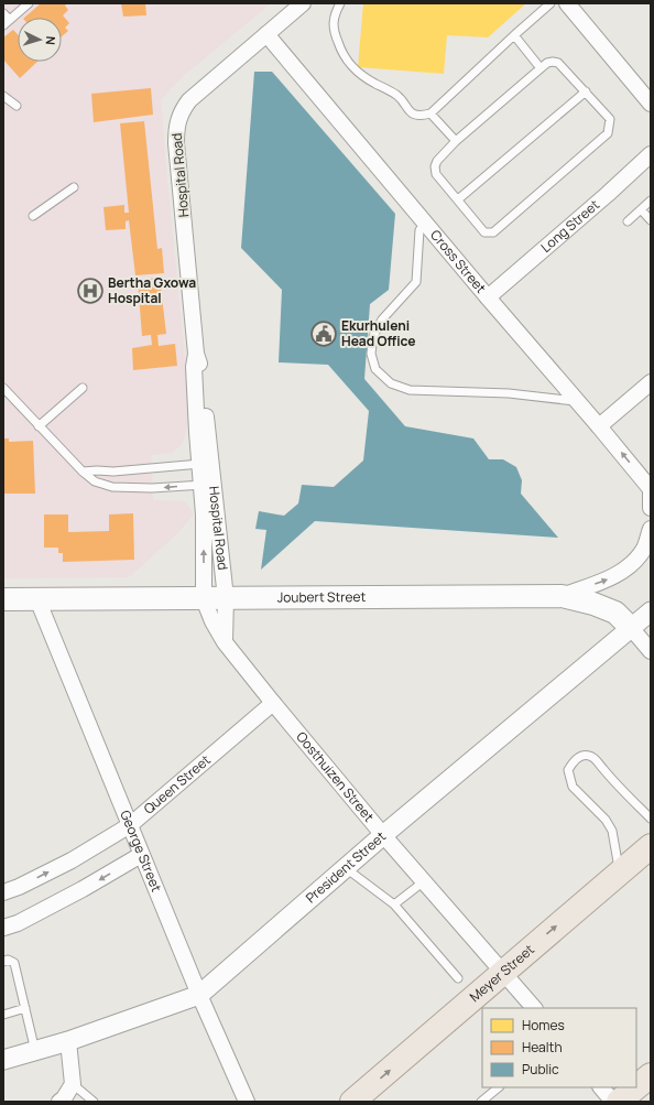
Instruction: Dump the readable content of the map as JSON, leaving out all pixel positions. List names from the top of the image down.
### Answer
{
  "streets": {
    "main road": ["Joubert Street", "Meyer Street"],
    "street": [
      "Hospital Road",
      "Long Street",
      "Cross Street",
      "Oosthuizen Street",
      "Queen Street",
      "George Street",
      "President Street"
    ]
  },
  "crossings": [
    ["Hospital Road", "Cross Street"],
    ["Hospital Road", "Joubert Street"],
    ["Hospital Road", "Oosthuizen Street"],
    ["Long Street", "Cross Street"],
    ["Joubert Street", "Oosthuizen Street"],
    ["Joubert Street", "George Street"],
    ["Joubert Street", "President Street"],
    ["Oosthuizen Street", "Queen Street"],
    ["Oosthuizen Street", "President Street"],
    ["Oosthuizen Street", "Meyer Street"],
    ["Queen Street", "George Street"],
    ["George Street", "President Street"]
  ],
  "one_way": ["Meyer Street"],
  "places": {
    "hospital": ["Bertha Gxowa Hospital"],
    "public building": ["Ekurhuleni Head Office"]
  },
  "legend": ["Homes", "Health", "Public"],
  "north": "right"
}
